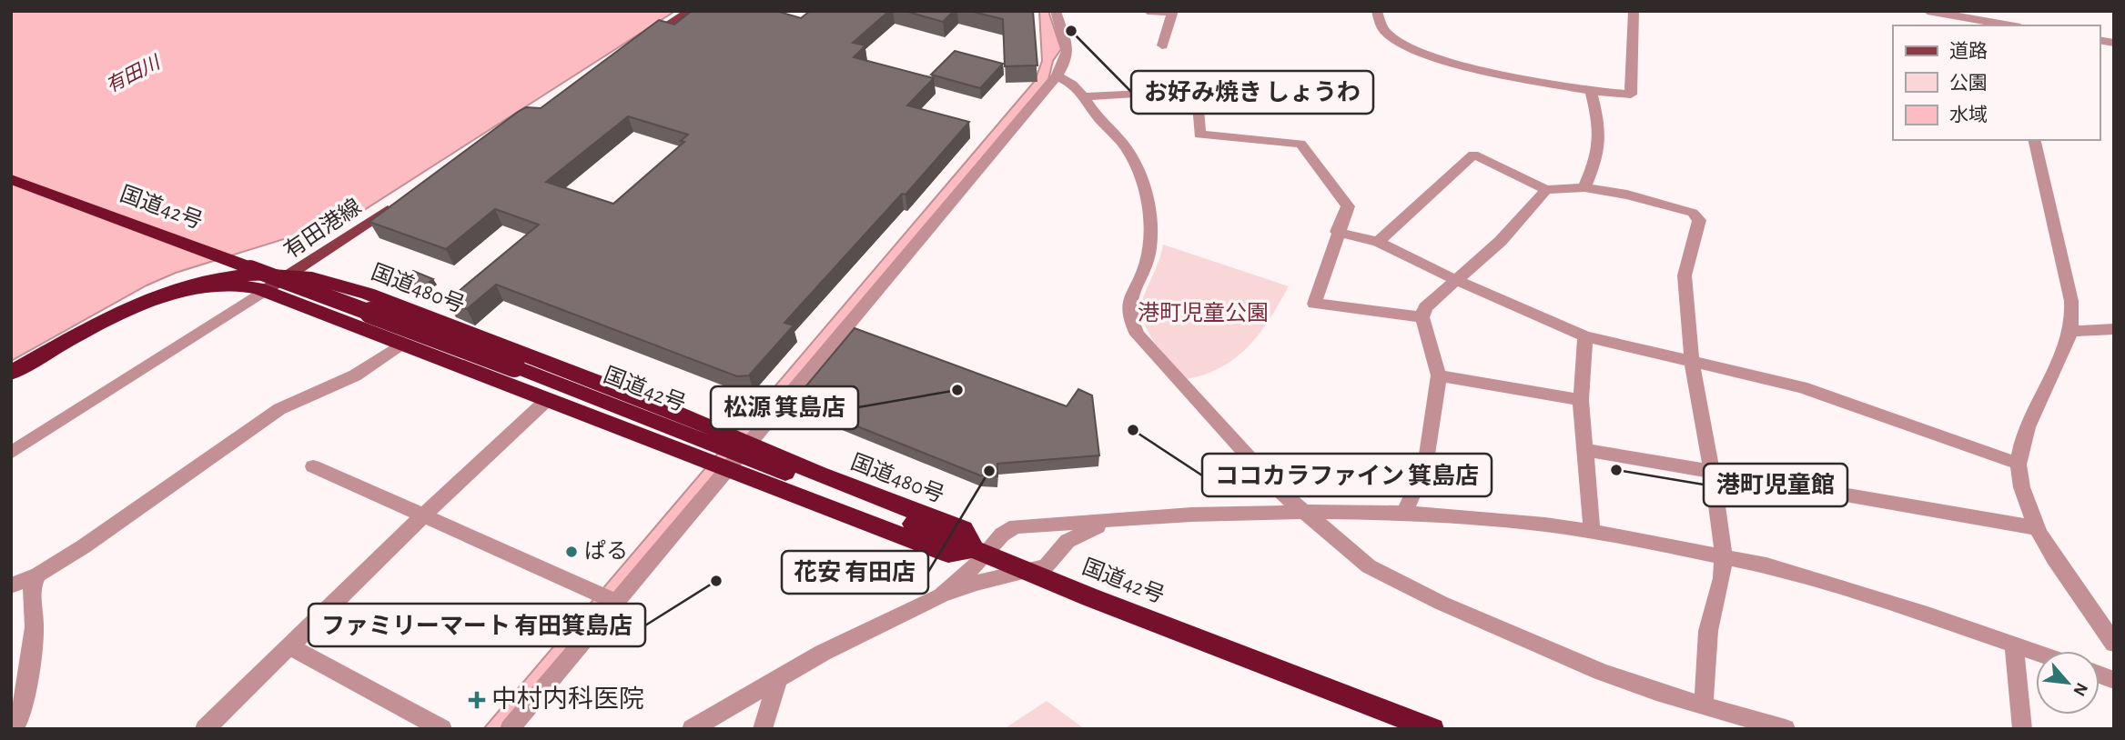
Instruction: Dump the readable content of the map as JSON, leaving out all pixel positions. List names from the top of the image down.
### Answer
{
  "streets": {
    "highway": ["国道42号", "国道480号"],
    "main road": ["有田港線"]
  },
  "crossings": [
    ["国道42号", "国道480号"],
    ["有田港線", "国道480号"]
  ],
  "water": ["有田川"],
  "parks": ["港町児童公園"],
  "places": {
    "other": [
      "お好み焼き しょうわ",
      "松源 箕島店",
      "ココカラファイン 箕島店",
      "港町児童館",
      "花安 有田店",
      "ぱる",
      "ファミリーマート 有田箕島店"
    ],
    "health": ["中村内科医院"]
  },
  "legend": ["道路", "公園", "水域"],
  "north": "bottom right"
}
